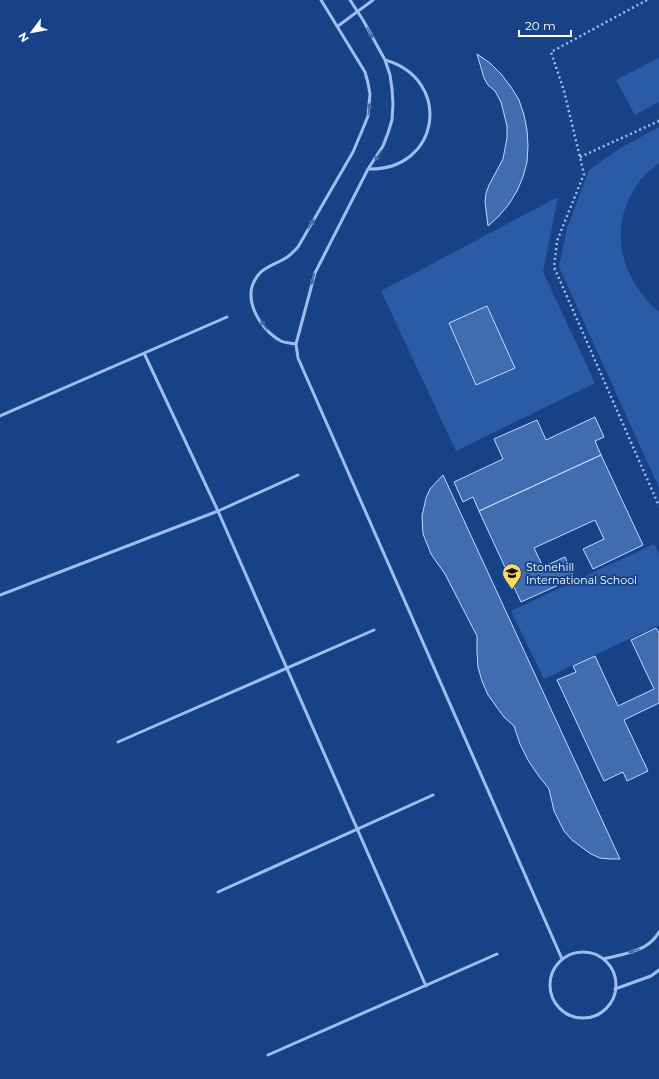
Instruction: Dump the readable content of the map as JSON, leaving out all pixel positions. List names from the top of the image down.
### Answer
{
  "places": {
    "school or university": ["Stonehill International School"]
  },
  "scale_bar": "20 m",
  "north": "bottom left"
}
